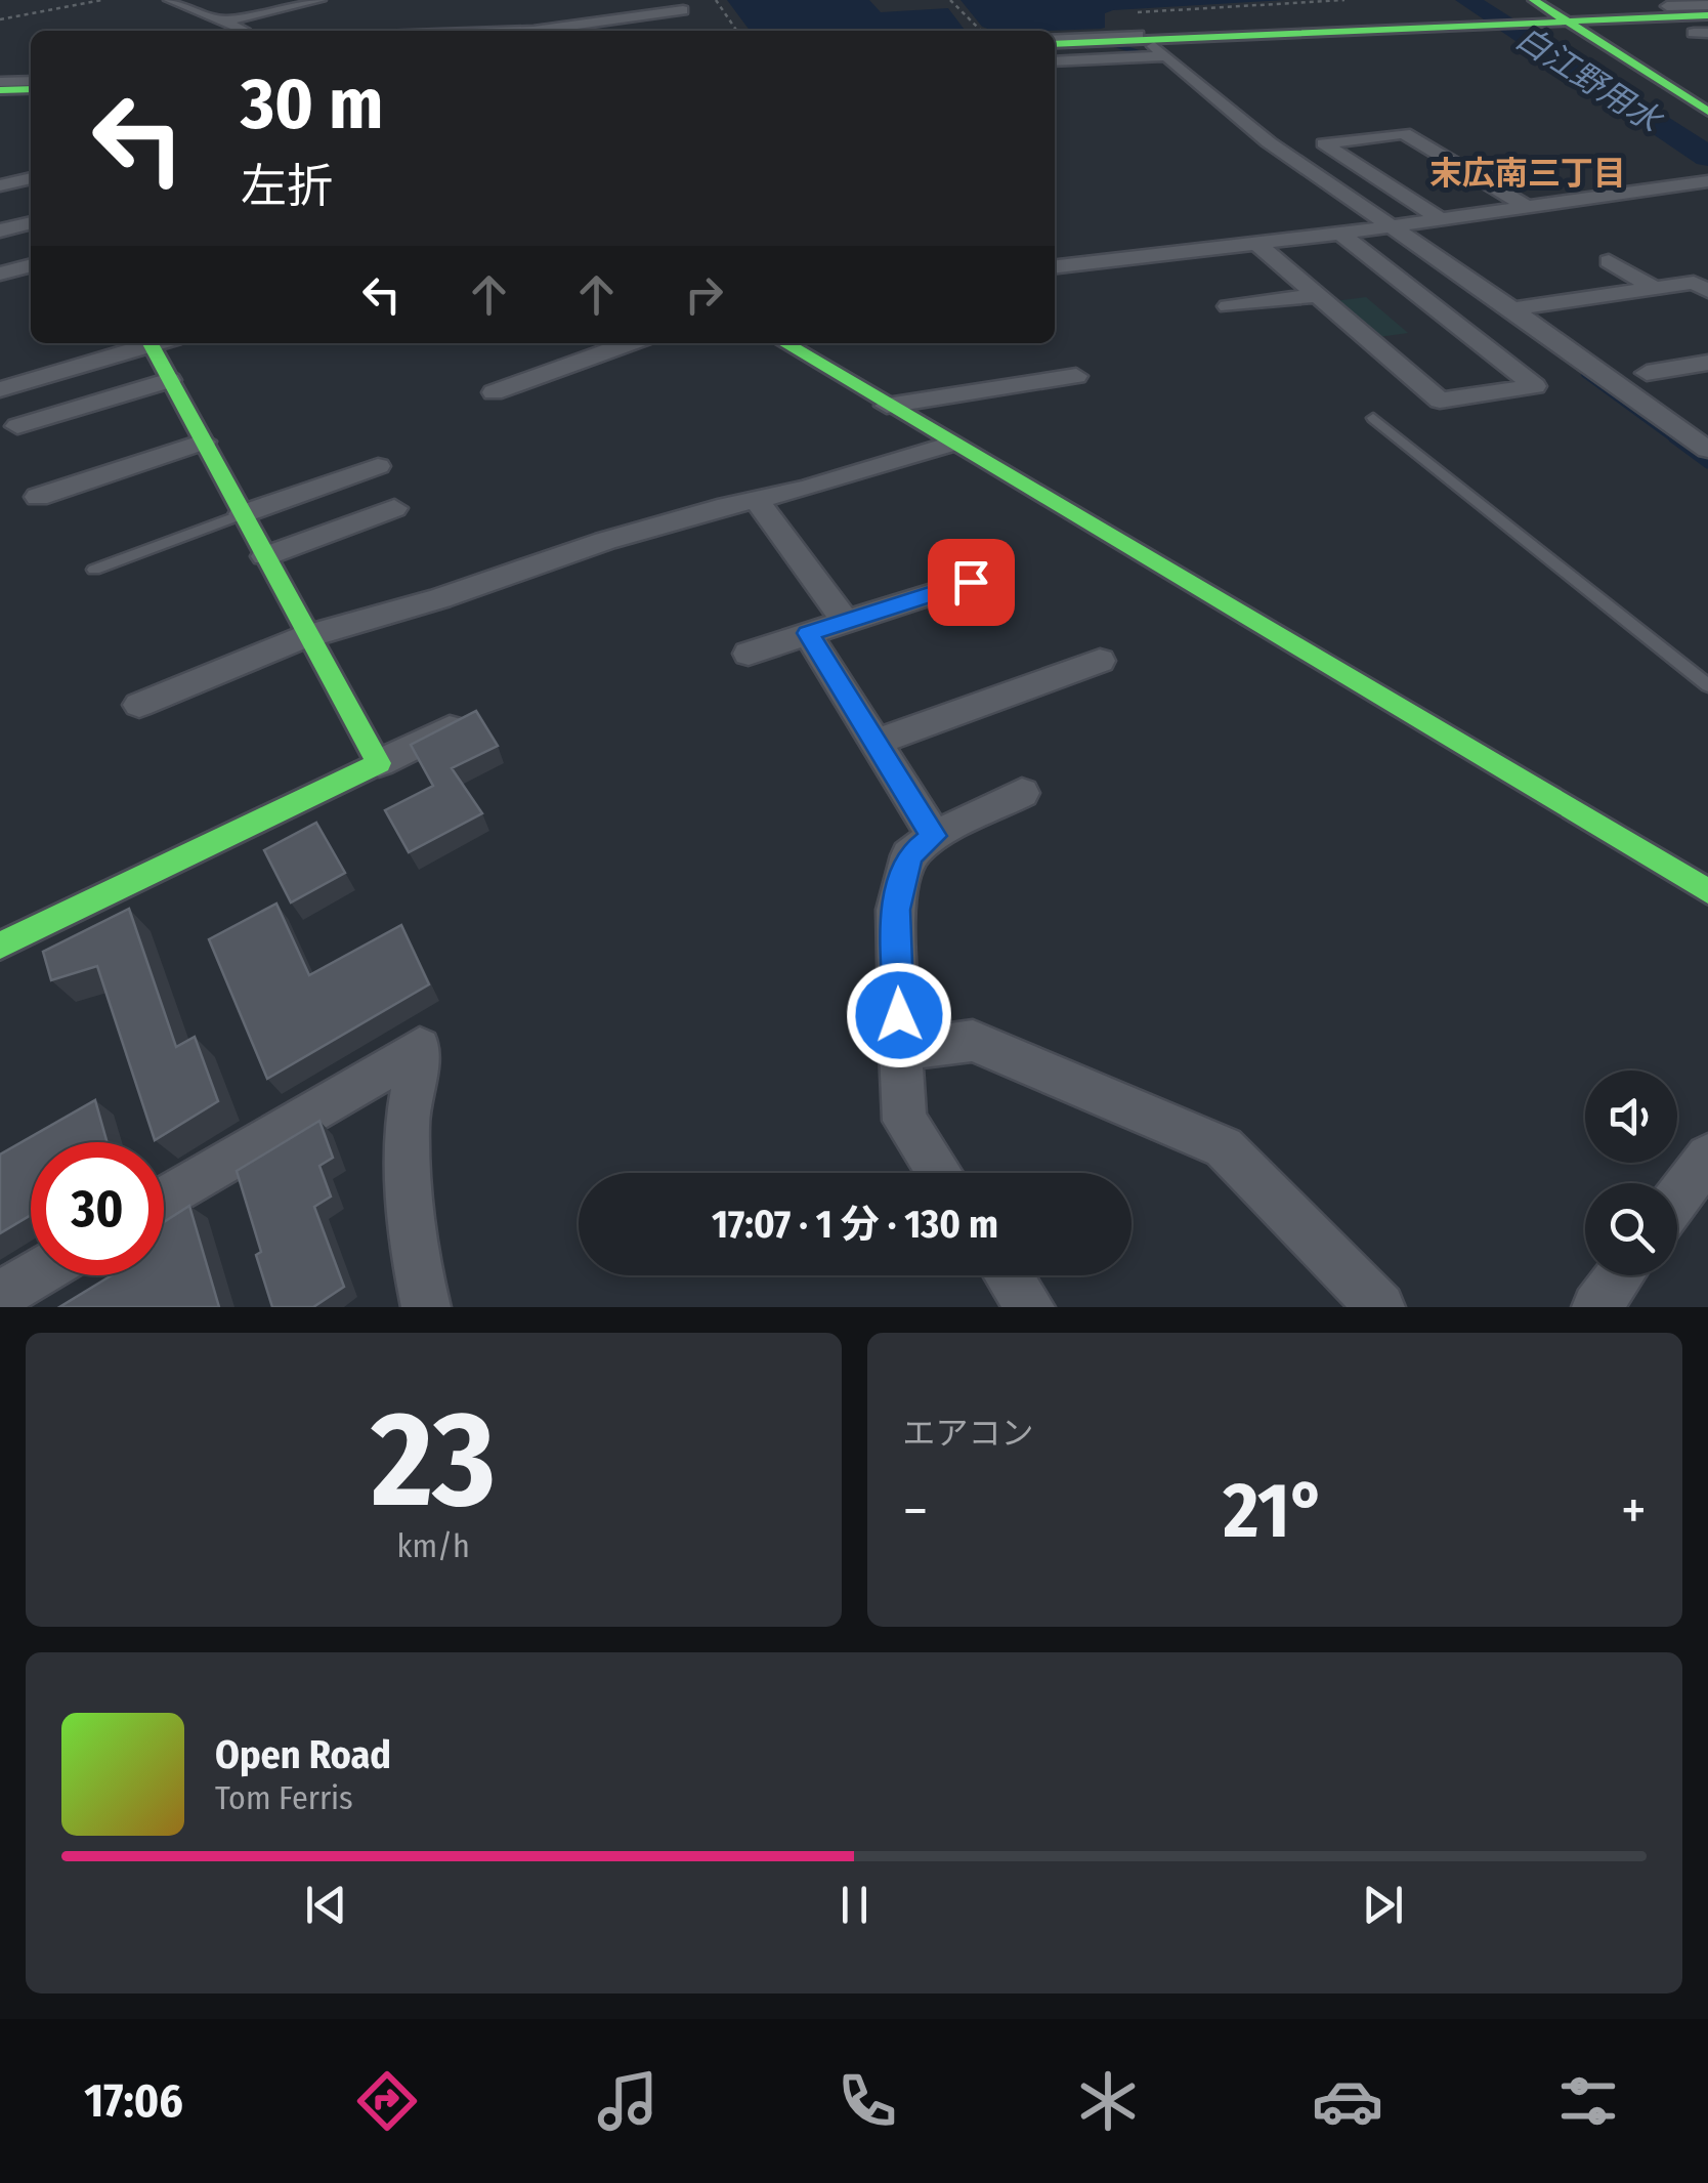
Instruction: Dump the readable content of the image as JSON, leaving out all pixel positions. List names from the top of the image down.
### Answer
{
  "districts": ["末広南三丁目"],
  "water": ["白江野用水"],
  "page": {
    "turn": ["30 m", "左折"],
    "limit": "30",
    "trip": "17:07 · 1 分 · 130 m",
    "tile": [
      ["23", "km/h"],
      "エアコン"
    ],
    "heat": ["−", "21°", "+"],
    "song": ["Open Road", "Tom Ferris"],
    "tabs": "17:06"
  }
}
